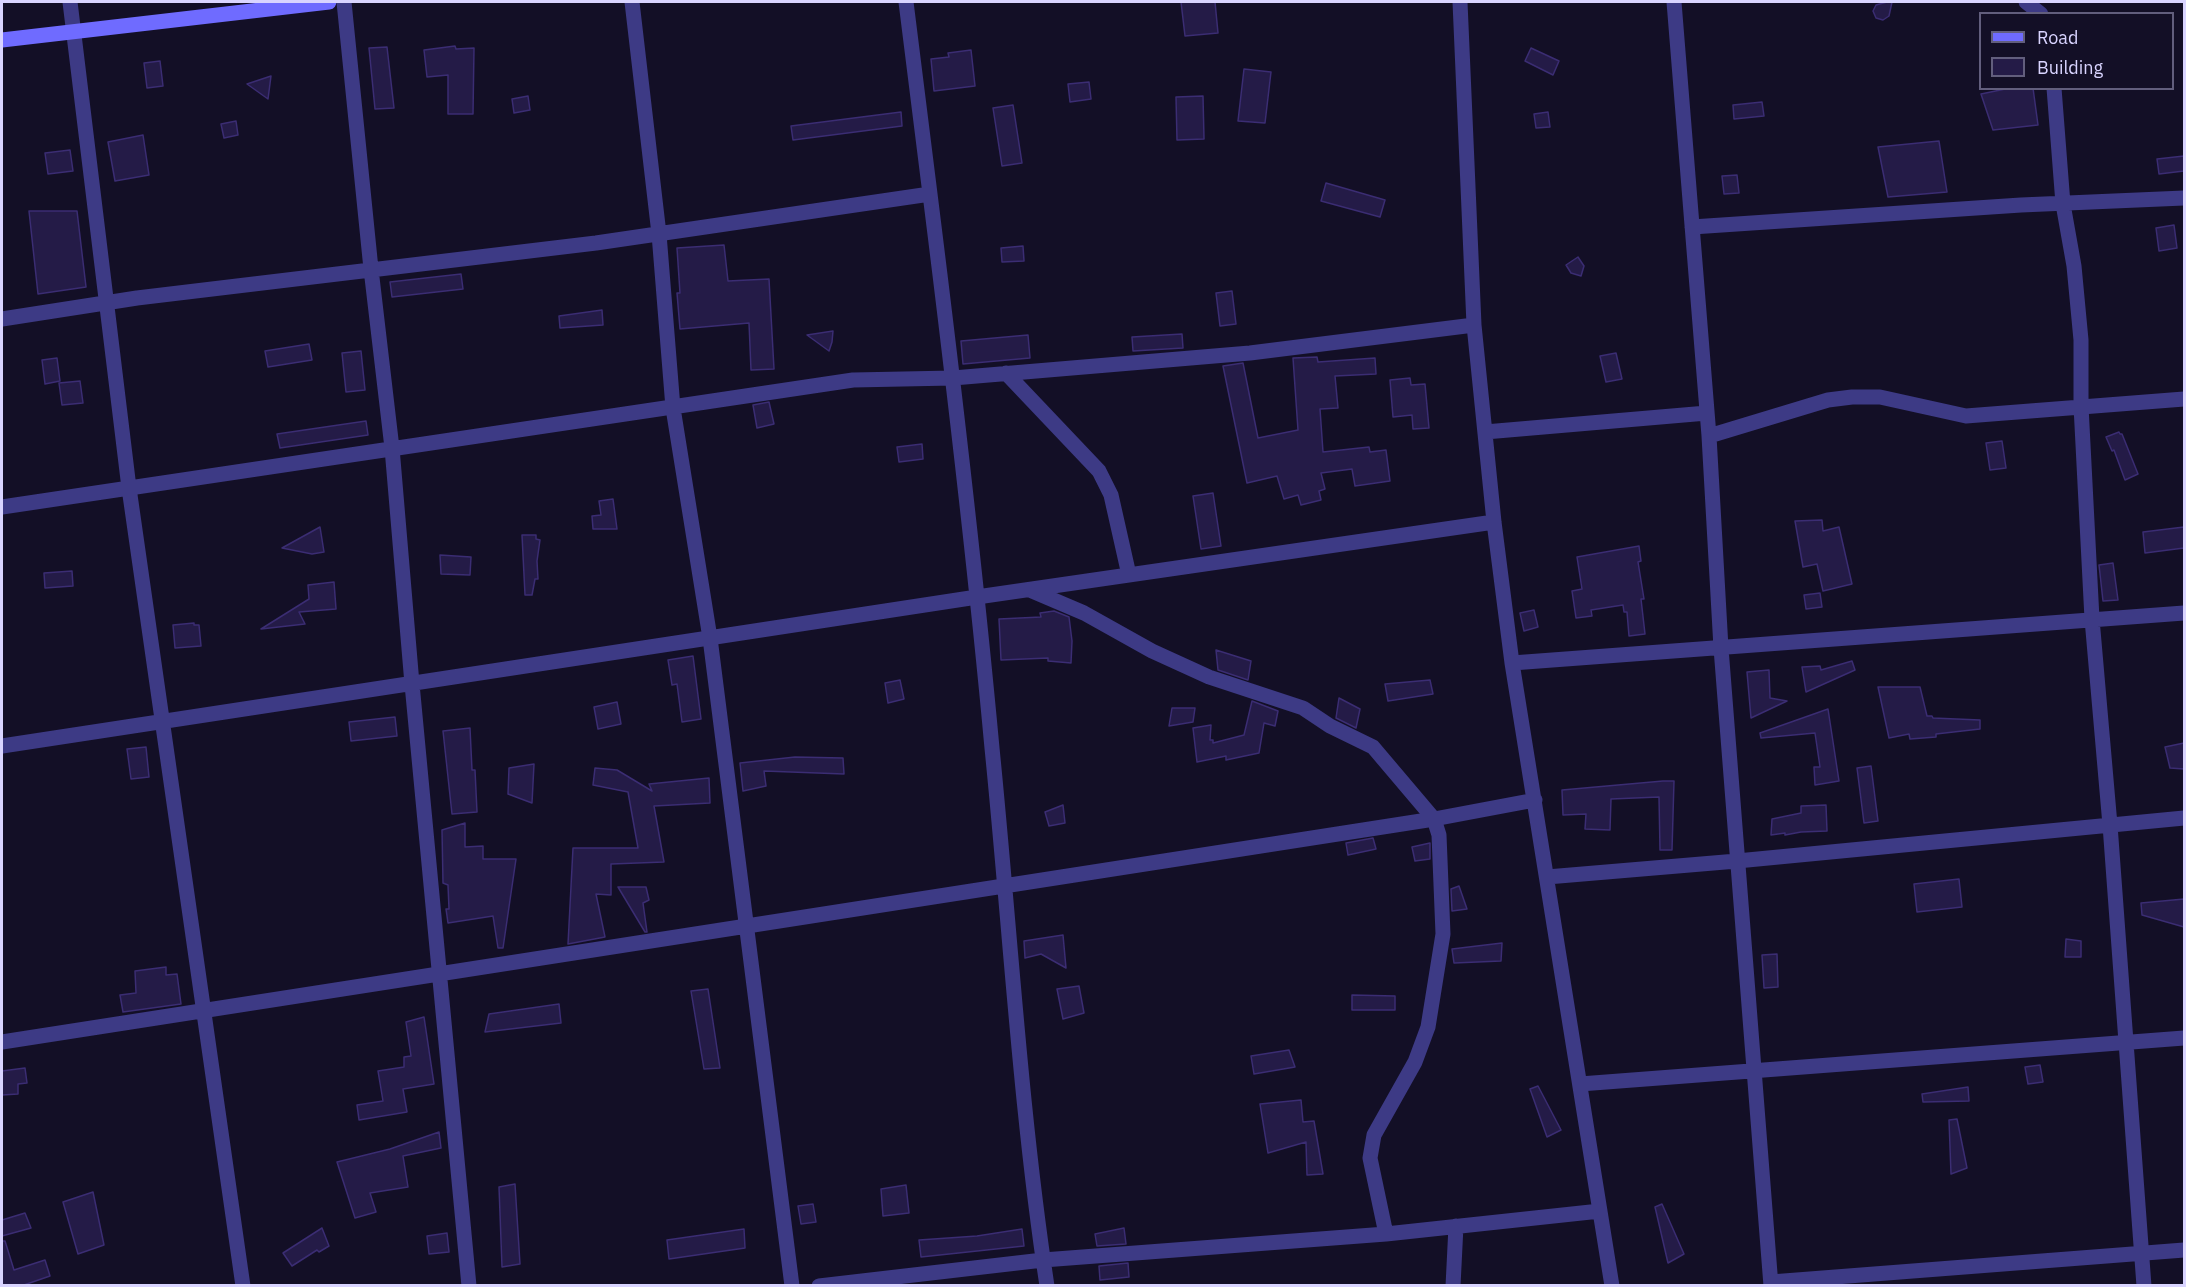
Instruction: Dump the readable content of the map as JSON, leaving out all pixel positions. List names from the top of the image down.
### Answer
{
  "legend": ["Road", "Building"]
}
